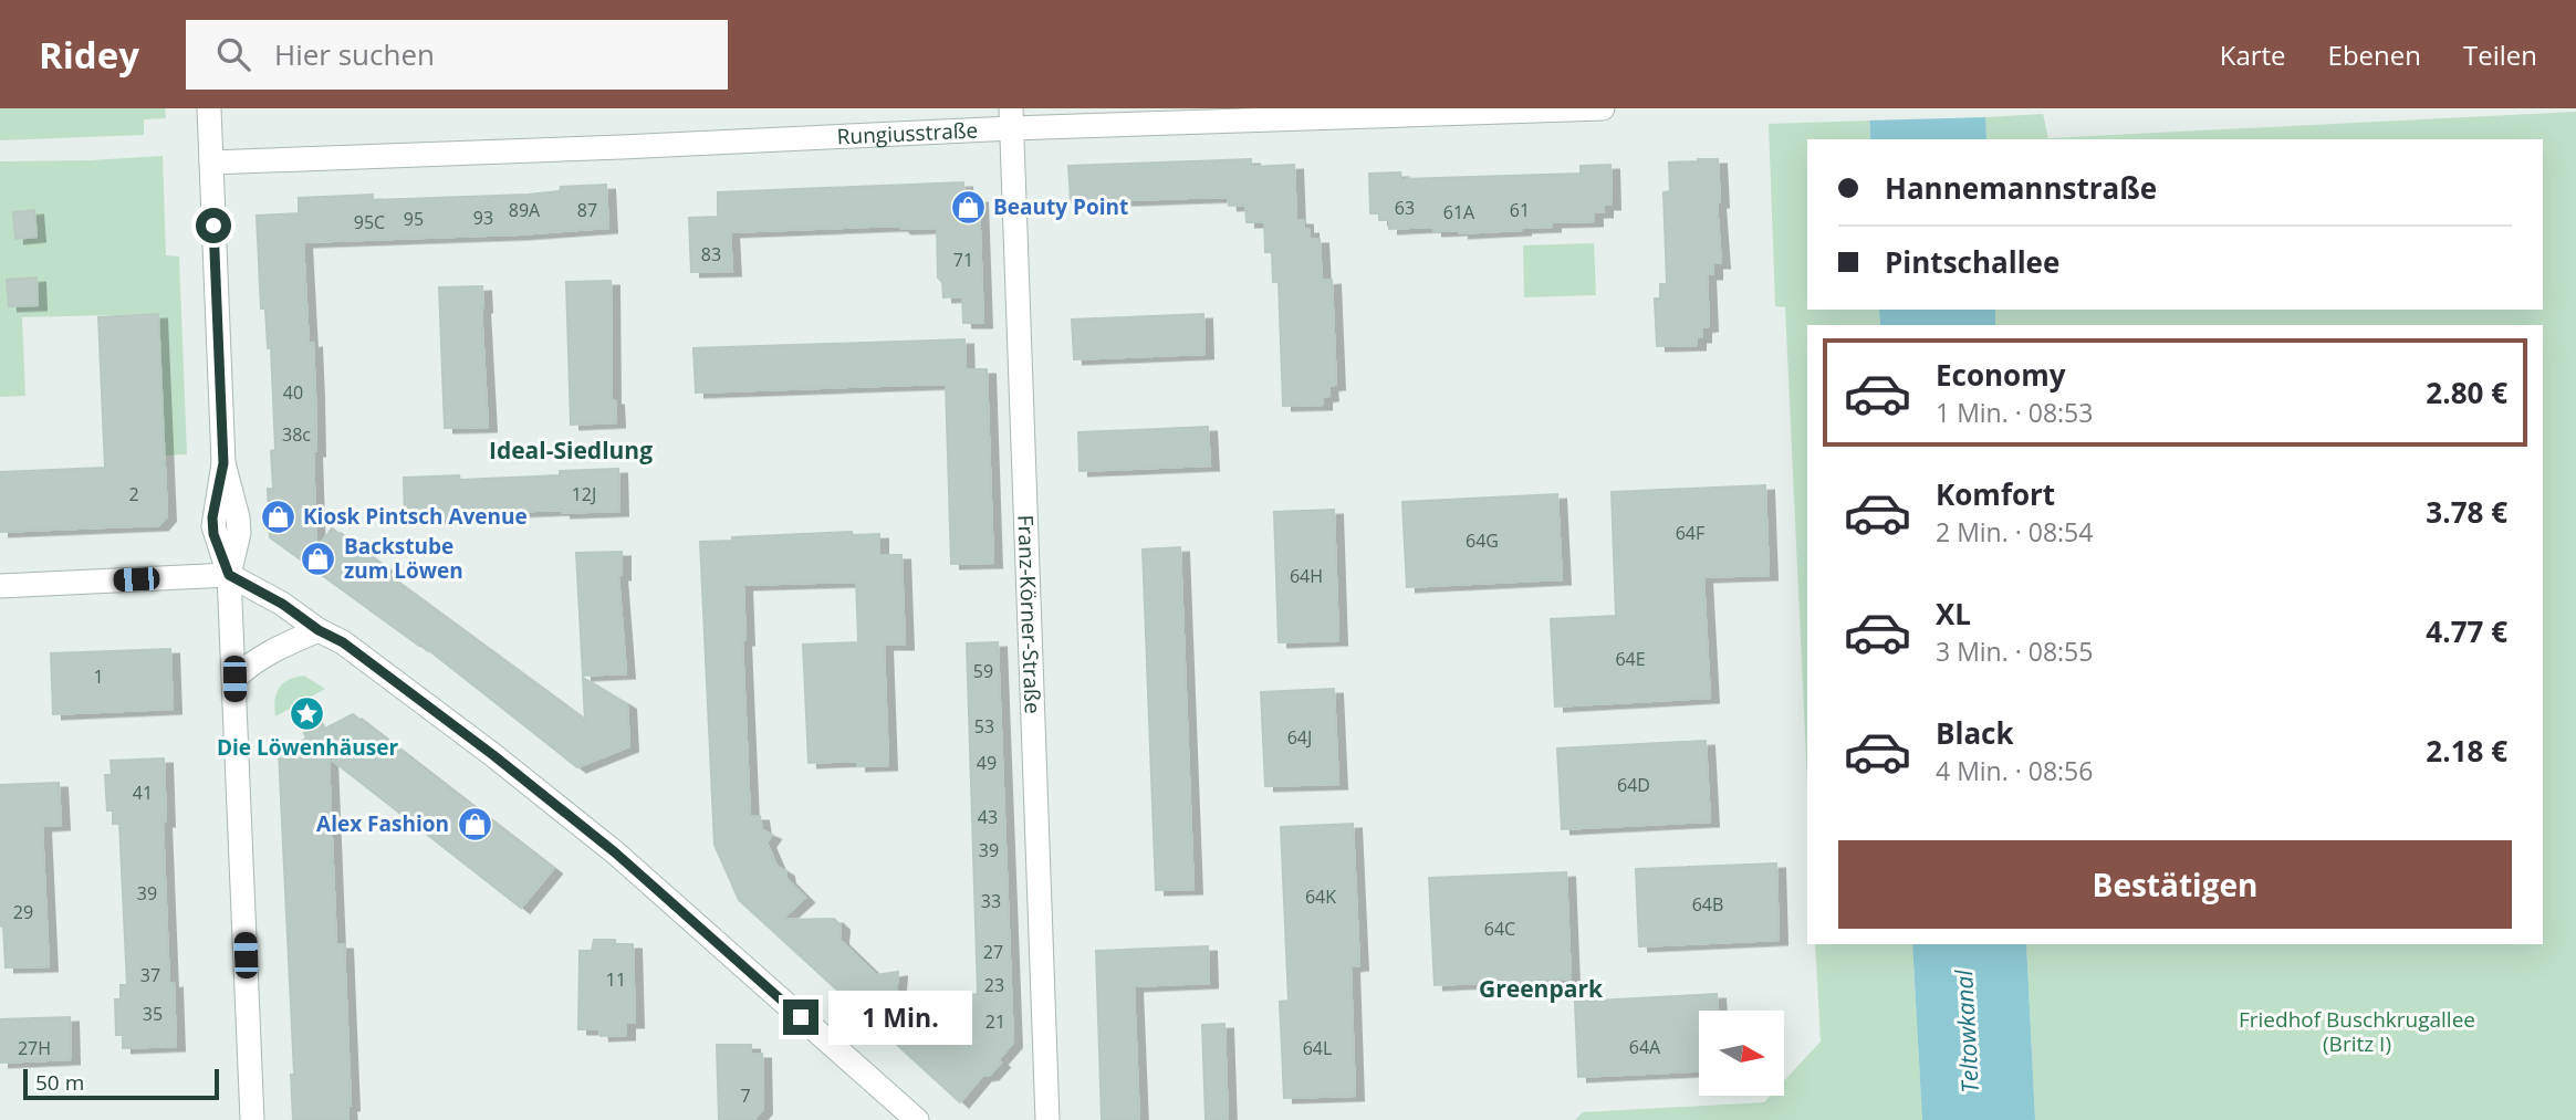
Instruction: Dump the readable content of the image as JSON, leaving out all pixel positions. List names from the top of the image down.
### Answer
{
  "streets": {
    "street": ["Rungiusstraße", "Franz-Körner-Straße"]
  },
  "crossings": [
    ["Rungiusstraße", "Franz-Körner-Straße"]
  ],
  "districts": ["Ideal-Siedlung", "Greenpark"],
  "water": ["Teltowkanal"],
  "parks": ["Friedhof Buschkrugallee (Britz I)"],
  "places": {
    "shop": [
      "Beauty Point",
      "Kiosk Pintsch Avenue",
      "Backstube zum Löwen",
      "Alex Fashion"
    ],
    "place": ["Die Löwenhäuser"]
  },
  "house_numbers": [
    "63",
    "89A",
    "87",
    "61",
    "61A",
    "93",
    "95",
    "95C",
    "83",
    "71",
    "40",
    "38c",
    "2",
    "12J",
    "64F",
    "64G",
    "64H",
    "64E",
    "59",
    "1",
    "53",
    "64J",
    "49",
    "64D",
    "41",
    "43",
    "39",
    "39",
    "64K",
    "33",
    "64B",
    "29",
    "64C",
    "27",
    "37",
    "11",
    "23",
    "35",
    "21",
    "64A",
    "27H",
    "64L",
    "7"
  ],
  "scale_bar": "50 m",
  "north": "right",
  "page": {
    "header": "Ridey",
    "search": "Hier suchen",
    "nav": ["Karte", "Ebenen", "Teilen"],
    "banner": ["Hannemannstraße", "Pintschallee"],
    "list": [
      {
        "name": "Economy",
        "note": "1 Min. · 08:53",
        "value": "2.80 €"
      },
      {
        "name": "Komfort",
        "note": "2 Min. · 08:54",
        "value": "3.78 €"
      },
      {
        "name": "XL",
        "note": "3 Min. · 08:55",
        "value": "4.77 €"
      },
      {
        "name": "Black",
        "note": "4 Min. · 08:56",
        "value": "2.18 €"
      }
    ],
    "buttons": "Bestätigen",
    "bubble": "1 Min.",
    "scale": "50 m"
  }
}
